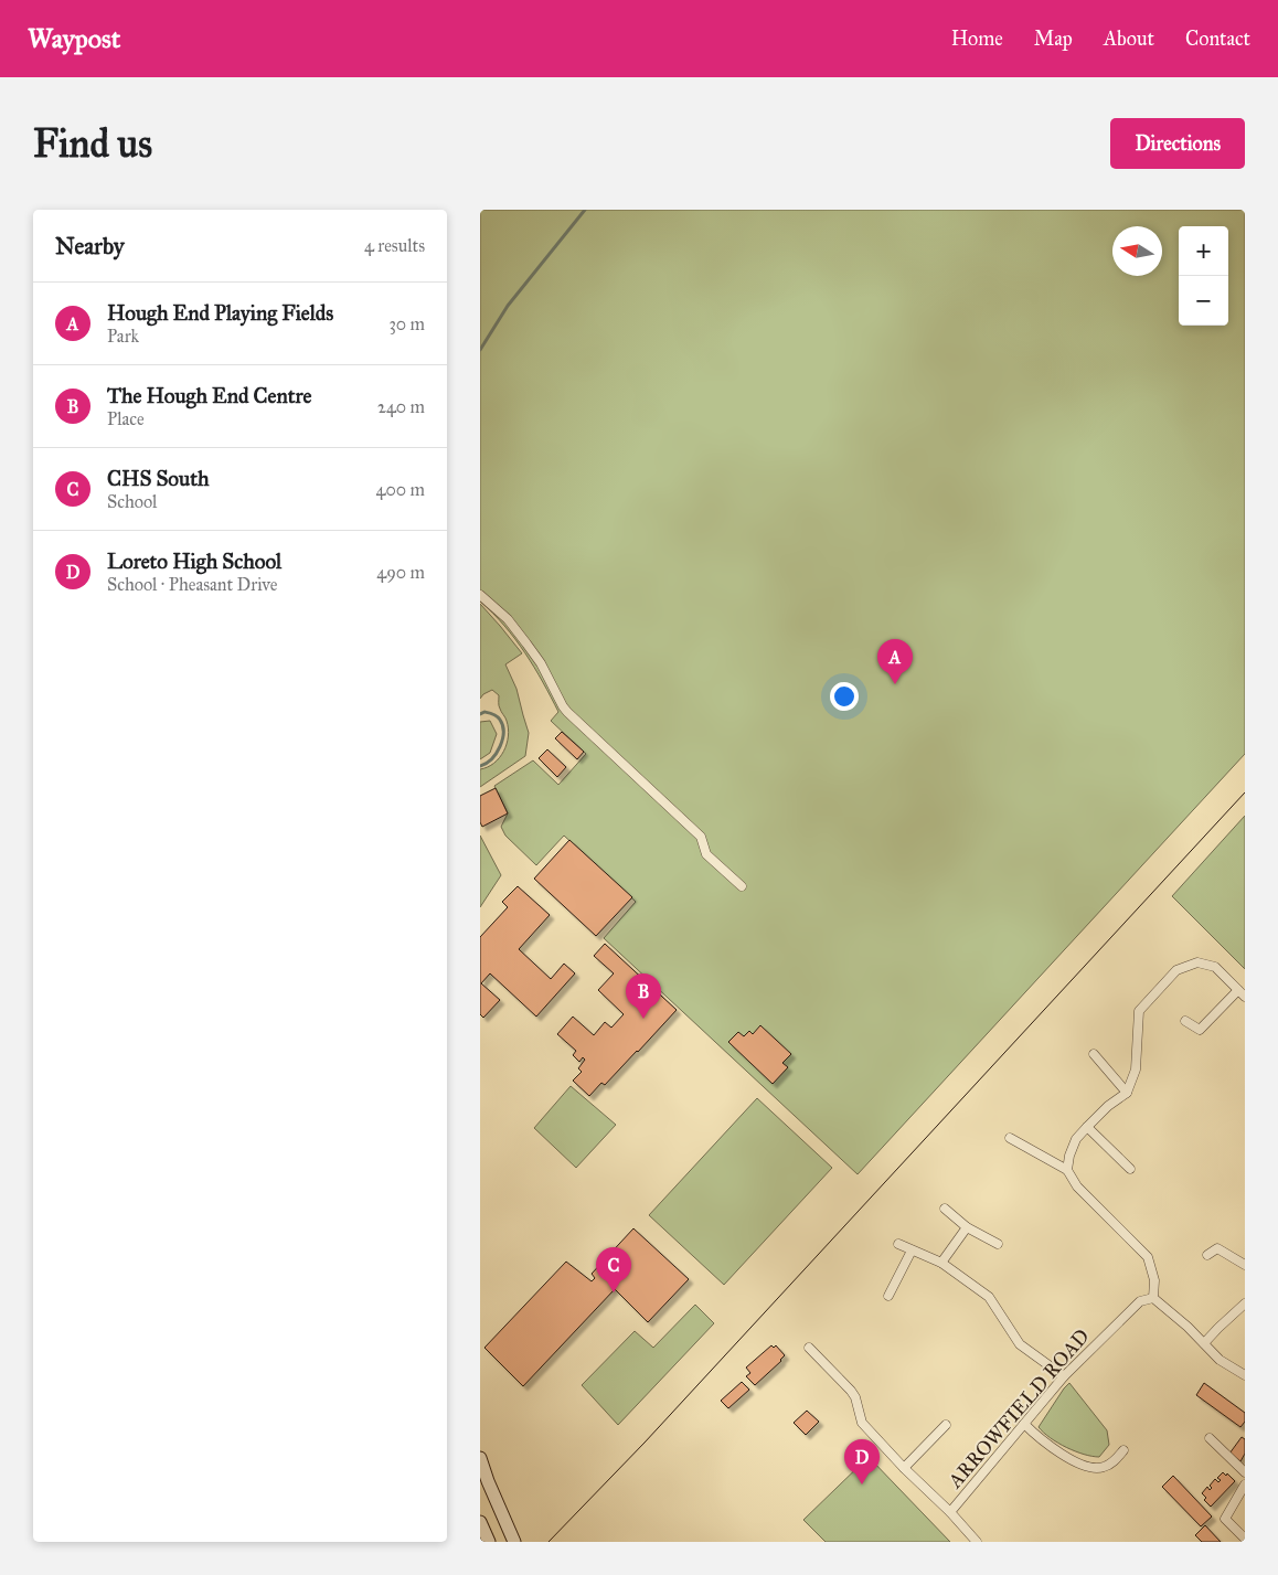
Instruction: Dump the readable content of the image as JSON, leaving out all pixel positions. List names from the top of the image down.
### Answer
{
  "streets": {
    "street": ["ARROWFIELD ROAD"]
  },
  "north": "left",
  "page": {
    "header": "Waypost",
    "nav": [
      "Home",
      "Map",
      "About",
      "Contact"
    ],
    "buttons": "Directions",
    "title": "Find us",
    "heading": ["Nearby", "4 results"],
    "map_buttons": ["+", "−"],
    "list": [
      {
        "mark": "A",
        "name": "Hough End Playing Fields",
        "note": "Park",
        "value": "30 m"
      },
      {
        "mark": "B",
        "name": "The Hough End Centre",
        "note": "Place",
        "value": "240 m"
      },
      {
        "mark": "C",
        "name": "CHS South",
        "note": "School",
        "value": "400 m"
      },
      {
        "mark": "D",
        "name": "Loreto High School",
        "note": "School · Pheasant Drive",
        "value": "490 m"
      }
    ],
    "pins": [
      "A",
      "B",
      "C",
      "D"
    ]
  }
}
